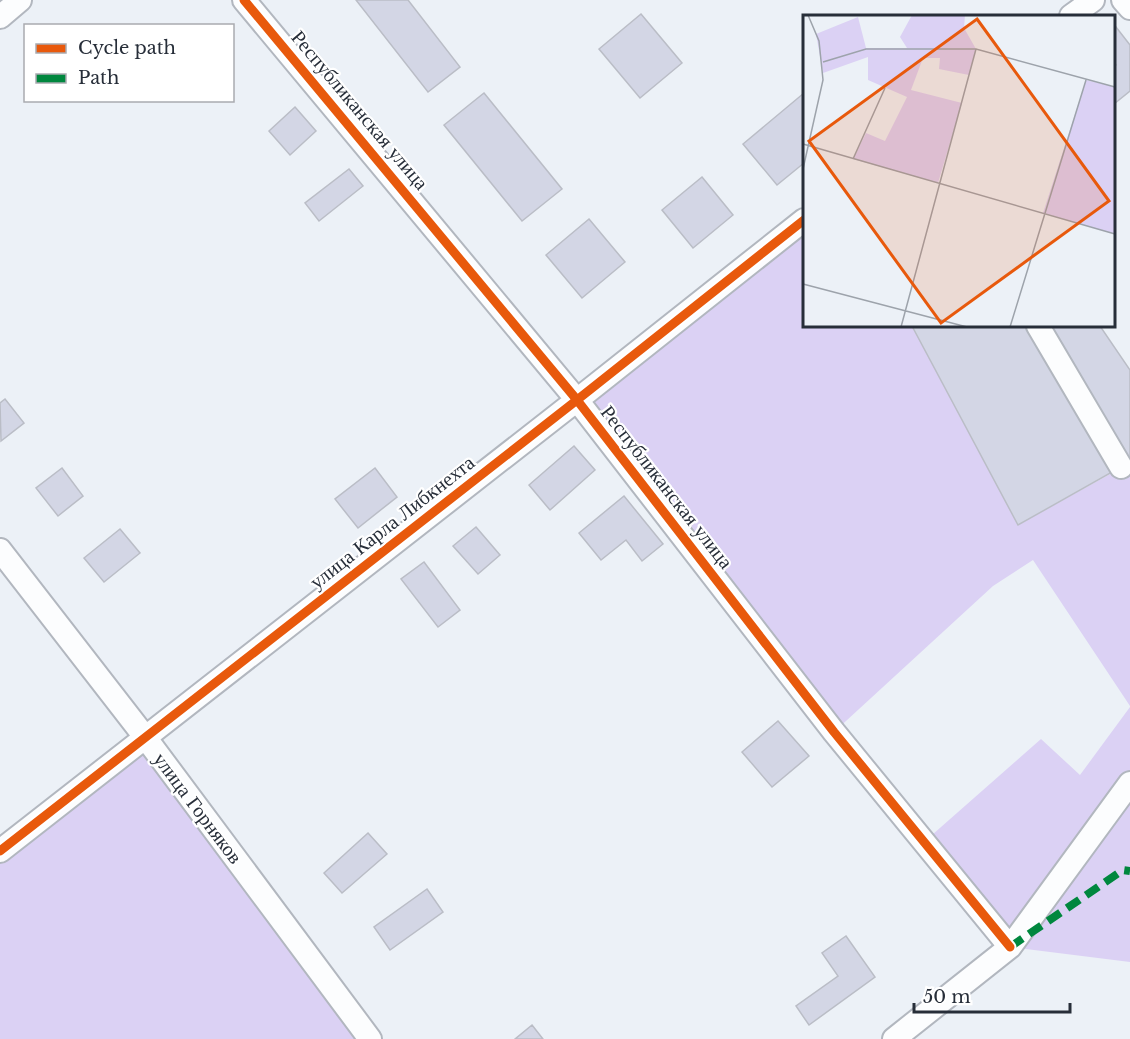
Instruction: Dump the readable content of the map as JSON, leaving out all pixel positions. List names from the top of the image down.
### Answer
{
  "streets": {
    "street": ["Республиканская улица", "улица Карла Либкнехта", "улица Горняков"]
  },
  "crossings": [
    ["Республиканская улица", "улица Карла Либкнехта"],
    ["улица Карла Либкнехта", "улица Горняков"]
  ],
  "legend": ["Cycle path", "Path"],
  "scale_bar": "50 m"
}
